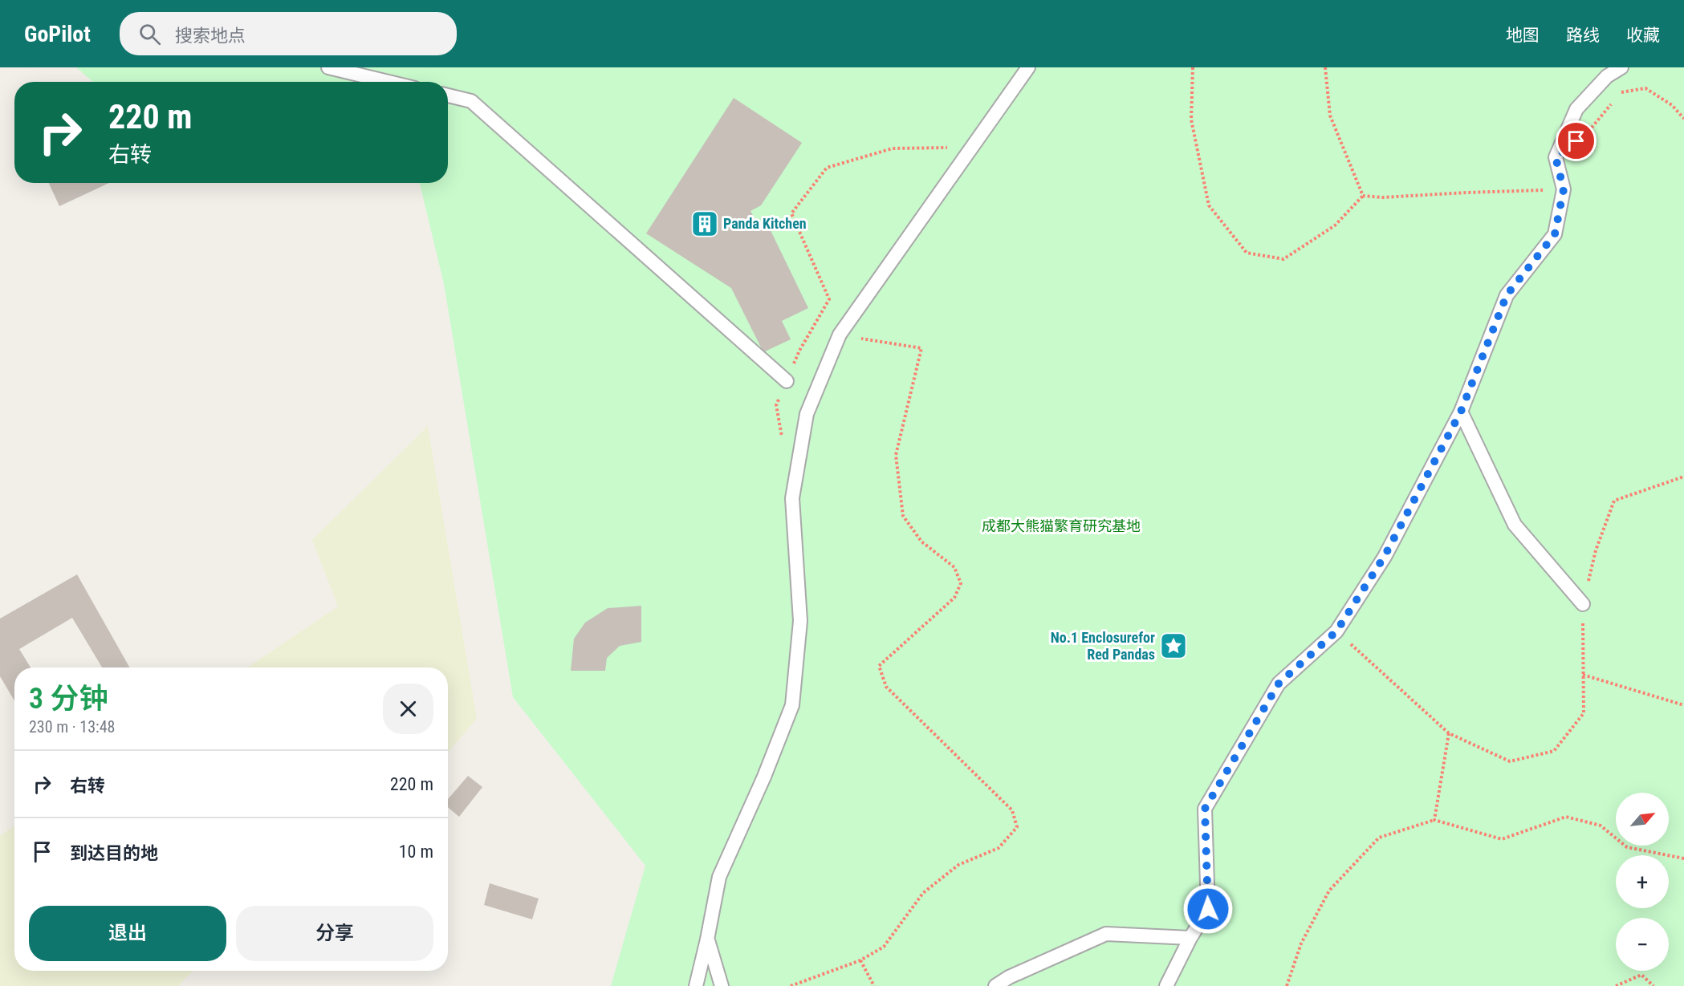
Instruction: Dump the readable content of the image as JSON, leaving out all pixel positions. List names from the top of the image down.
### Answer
{
  "parks": ["成都大熊猫繁育研究基地"],
  "places": {
    "building": ["Panda Kitchen"],
    "place": ["No.1 Enclosurefor Red Pandas"]
  },
  "north": "top right",
  "page": {
    "header": "GoPilot",
    "search": "搜索地点",
    "nav": ["地图", "路线", "收藏"],
    "turn": ["220 m", "右转"],
    "heading": ["3 分钟", "230 m · 13:48"],
    "list": [
      {
        "name": "右转",
        "value": "220 m"
      },
      {
        "name": "到达目的地",
        "value": "10 m"
      }
    ],
    "map_buttons": ["+", "−"],
    "buttons": ["退出", "分享"]
  }
}
